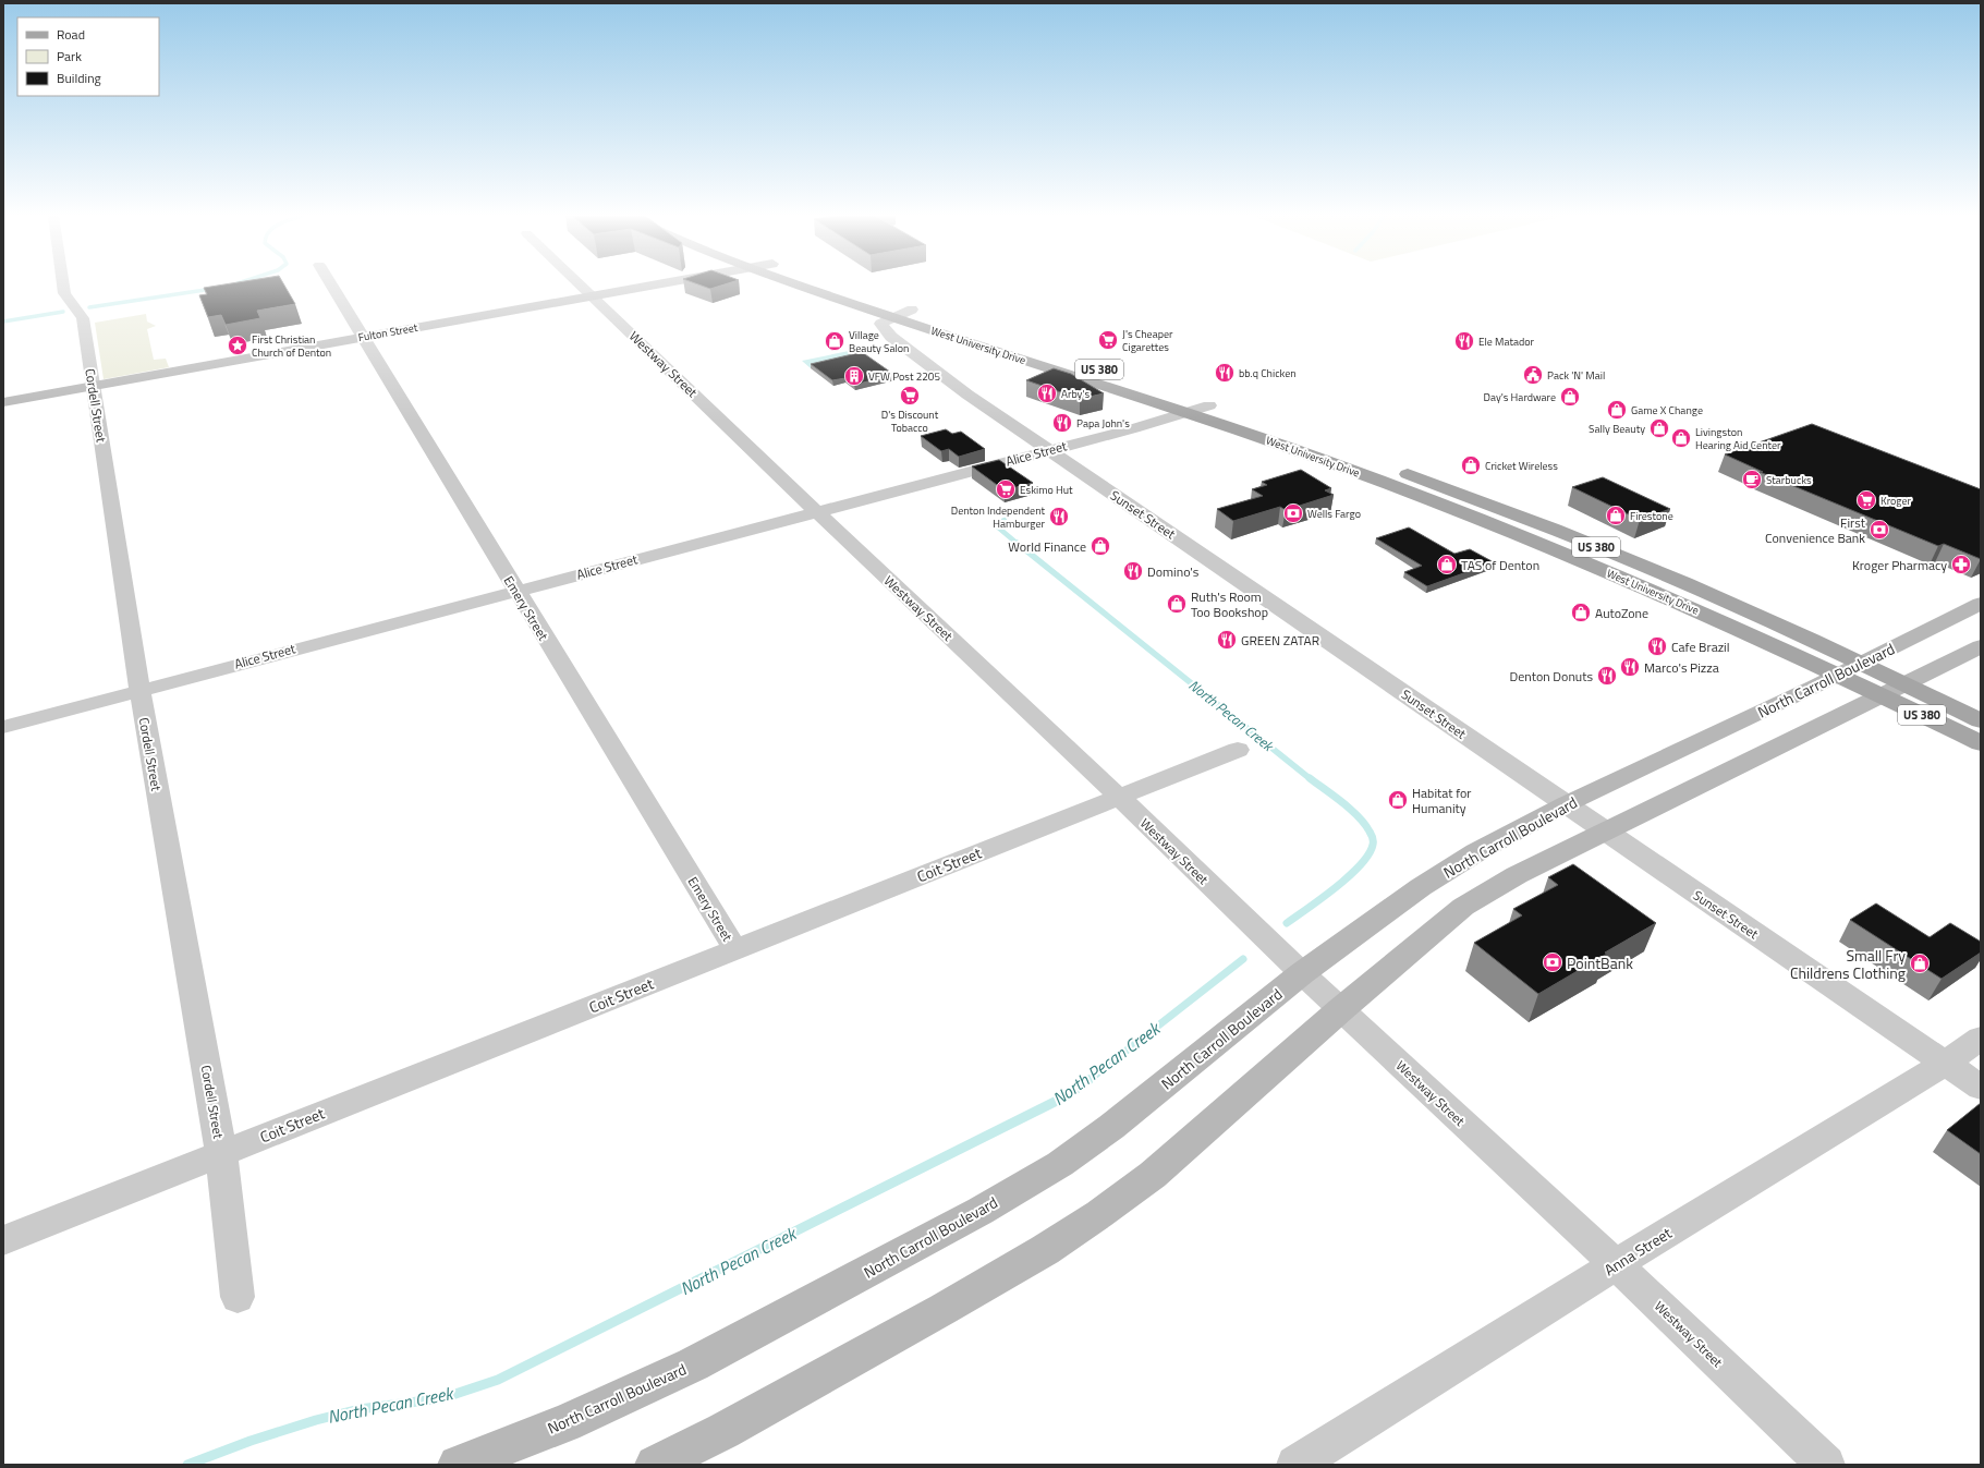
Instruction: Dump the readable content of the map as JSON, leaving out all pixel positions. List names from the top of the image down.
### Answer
{
  "streets": {
    "main road": [
      "Fulton Street",
      "West University Drive",
      "US 380",
      "North Carroll Boulevard"
    ],
    "street": [
      "Westway Street",
      "Cordell Street",
      "Alice Street",
      "Sunset Street",
      "Emery Street",
      "Coit Street",
      "Anna Street"
    ]
  },
  "crossings": [
    ["Fulton Street", "Westway Street"],
    ["Fulton Street", "Cordell Street"],
    ["Fulton Street", "Emery Street"],
    ["West University Drive", "Alice Street"],
    ["West University Drive", "Sunset Street"],
    ["West University Drive", "North Carroll Boulevard"],
    ["Westway Street", "Alice Street"],
    ["Westway Street", "North Carroll Boulevard"],
    ["Westway Street", "Coit Street"],
    ["Westway Street", "Anna Street"],
    ["Cordell Street", "Alice Street"],
    ["Cordell Street", "Coit Street"],
    ["Alice Street", "Sunset Street"],
    ["Alice Street", "Emery Street"],
    ["Sunset Street", "North Carroll Boulevard"],
    ["Sunset Street", "Anna Street"],
    ["Emery Street", "Coit Street"]
  ],
  "water": ["North Pecan Creek"],
  "places": {
    "supermarket": [
      "J's Cheaper Cigarettes",
      "D's Discount Tobacco",
      "Eskimo Hut",
      "Kroger"
    ],
    "shop": [
      "Village Beauty Salon",
      "Day's Hardware",
      "Game X Change",
      "Sally Beauty",
      "Livingston Hearing Aid Center",
      "Cricket Wireless",
      "Firestone",
      "World Finance",
      "TAS of Denton",
      "Ruth's Room Too Bookshop",
      "AutoZone",
      "Habitat for Humanity",
      "Small Fry Childrens Clothing"
    ],
    "restaurant": [
      "Ele Matador",
      "bb.q Chicken",
      "Arby's",
      "Papa John's",
      "Denton Independent Hamburger",
      "Domino's",
      "GREEN ZATAR",
      "Cafe Brazil",
      "Marco's Pizza",
      "Denton Donuts"
    ],
    "place": ["First Christian Church of Denton"],
    "public building": ["Pack 'N' Mail"],
    "building": ["VFW Post 2205"],
    "cafe": ["Starbucks"],
    "bank": ["Wells Fargo", "First Convenience Bank", "PointBank"],
    "pharmacy": ["Kroger Pharmacy"]
  },
  "legend": ["Road", "Park", "Building"]
}
